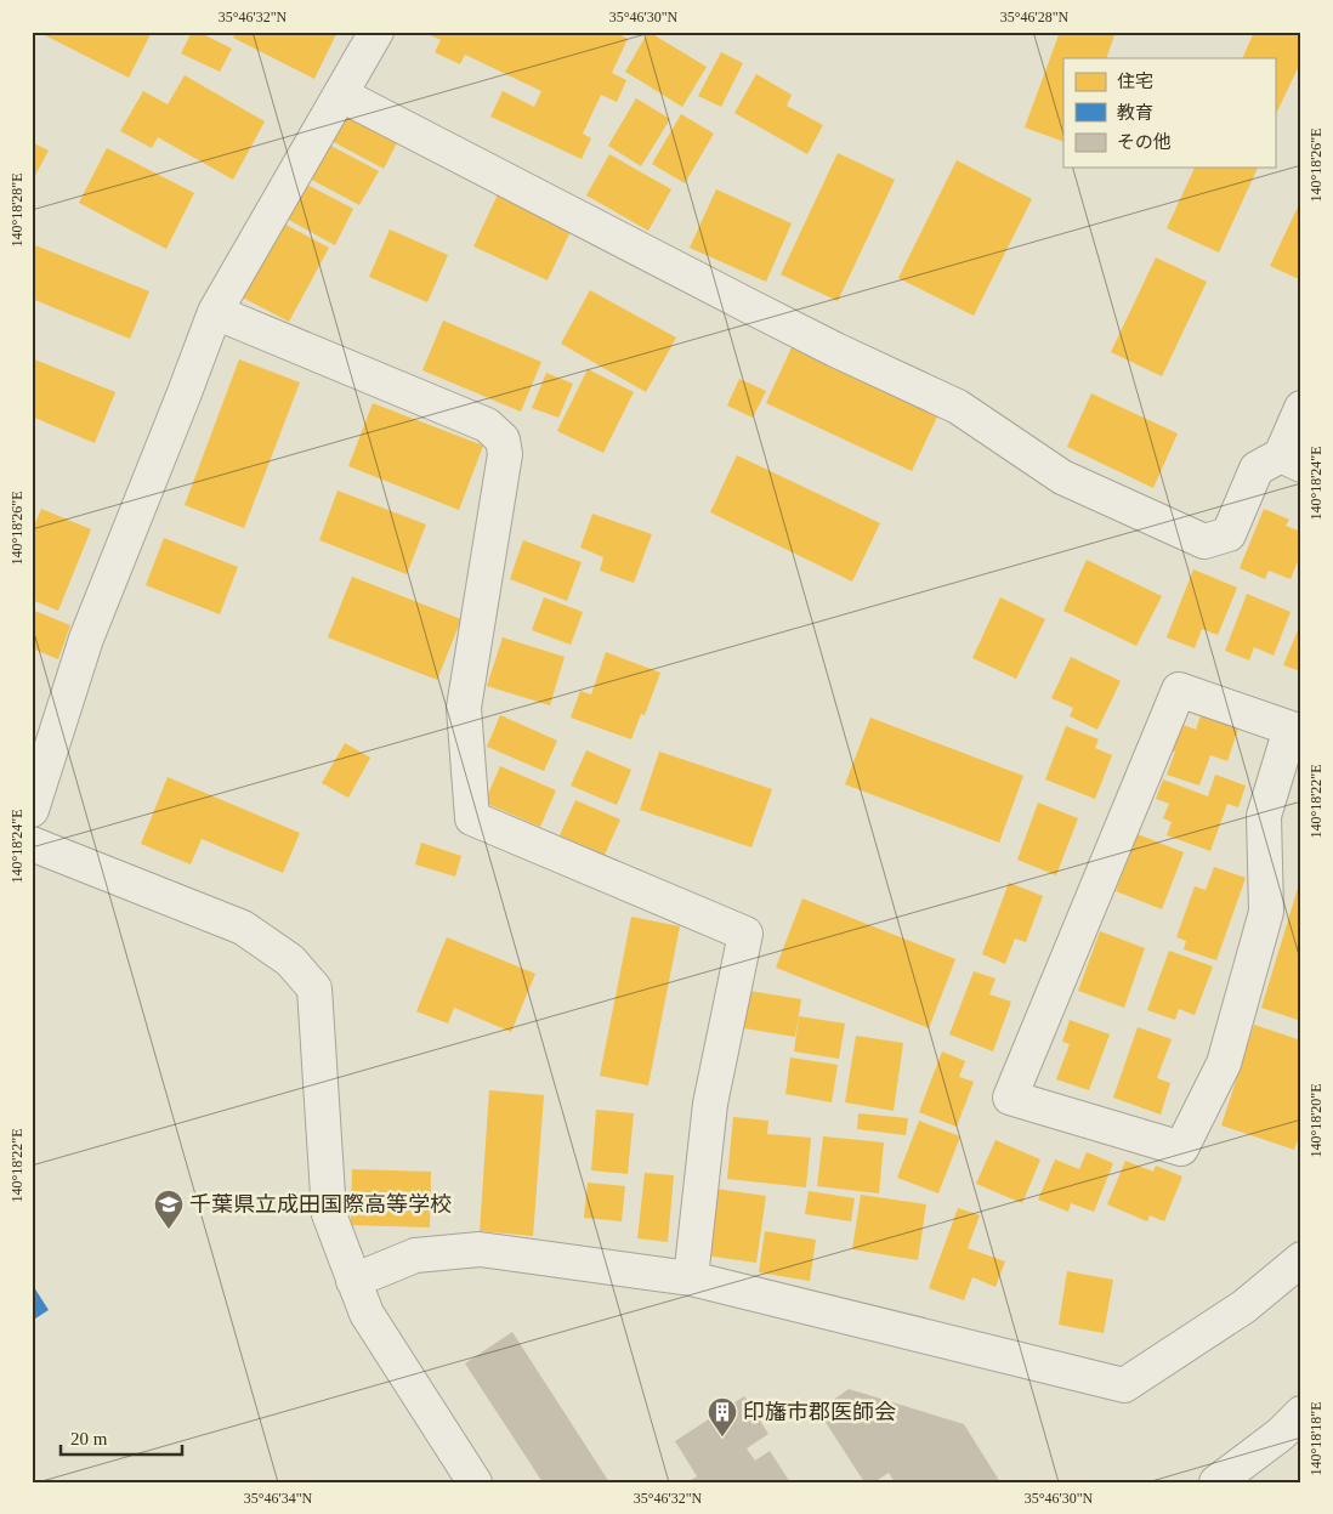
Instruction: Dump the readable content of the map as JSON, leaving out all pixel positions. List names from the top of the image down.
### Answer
{
  "places": {
    "school or university": ["千葉県立成田国際高等学校"],
    "building": ["印旛市郡医師会"]
  },
  "legend": ["住宅", "教育", "その他"],
  "scale_bar": "20 m",
  "coordinates": [
    "35°46'32\"N",
    "35°46'30\"N",
    "35°46'28\"N",
    "140°18'26\"E",
    "140°18'28\"E",
    "140°18'24\"E",
    "140°18'22\"E",
    "140°18'20\"E",
    "140°18'18\"E",
    "35°46'34\"N"
  ]
}
